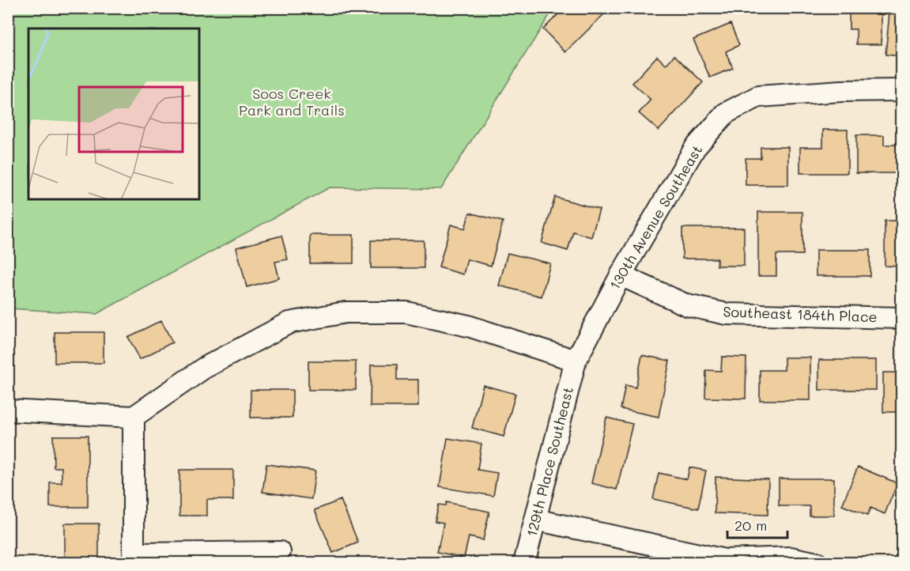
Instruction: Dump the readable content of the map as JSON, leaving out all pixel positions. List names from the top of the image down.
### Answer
{
  "streets": {
    "street": ["130th Avenue Southeast", "Southeast 184th Place", "129th Place Southeast"]
  },
  "crossings": [
    ["130th Avenue Southeast", "Southeast 184th Place"],
    ["130th Avenue Southeast", "129th Place Southeast"]
  ],
  "parks": ["Soos Creek Park and Trails"],
  "scale_bar": "20 m"
}
